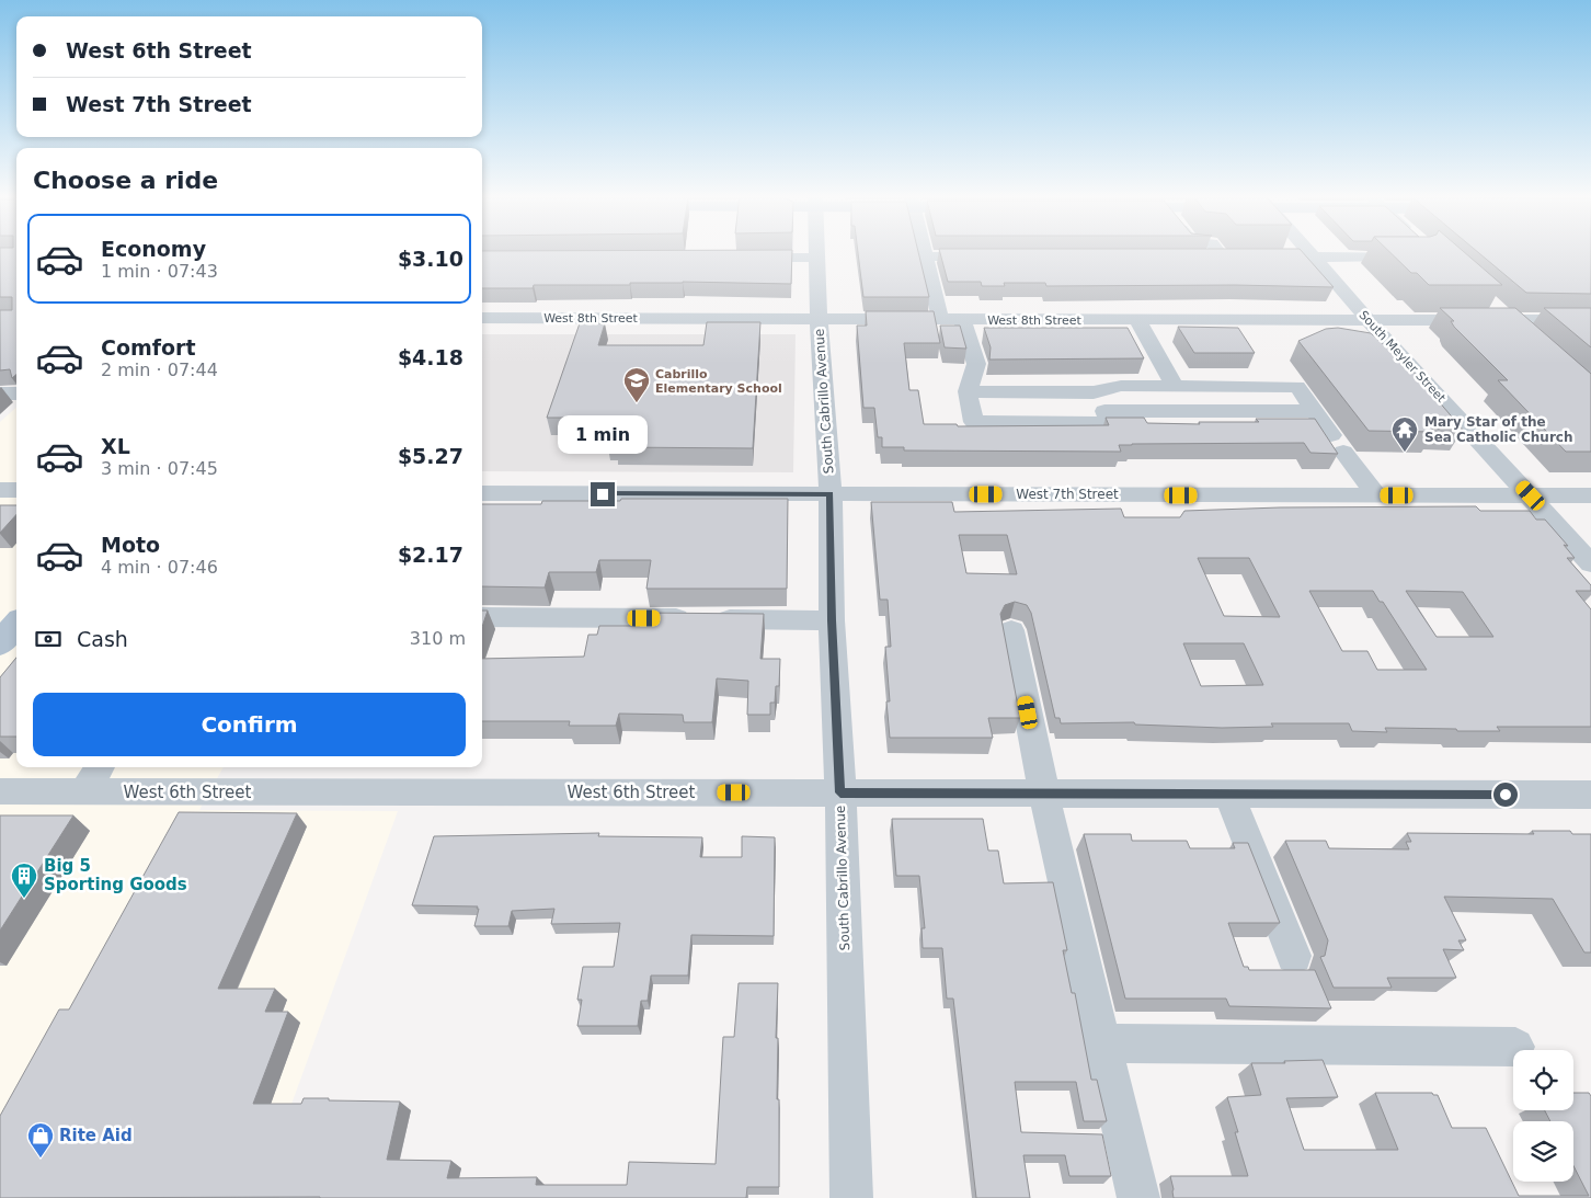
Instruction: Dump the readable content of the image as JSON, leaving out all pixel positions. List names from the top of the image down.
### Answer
{
  "streets": {
    "street": [
      "West 8th Street",
      "South Meyler Street",
      "South Cabrillo Avenue",
      "West 7th Street",
      "West 6th Street"
    ]
  },
  "crossings": [
    ["West 8th Street", "South Meyler Street"],
    ["West 8th Street", "South Cabrillo Avenue"],
    ["South Meyler Street", "West 7th Street"],
    ["South Cabrillo Avenue", "West 7th Street"],
    ["South Cabrillo Avenue", "West 6th Street"]
  ],
  "places": {
    "school or university": ["Cabrillo Elementary School"],
    "temple": ["Mary Star of the Sea Catholic Church"],
    "building": ["Big 5 Sporting Goods"],
    "shop": ["Rite Aid"]
  },
  "page": {
    "banner": ["West 6th Street", "West 7th Street"],
    "heading": "Choose a ride",
    "list": [
      {
        "name": "Economy",
        "note": "1 min · 07:43",
        "value": "$3.10"
      },
      {
        "name": "Comfort",
        "note": "2 min · 07:44",
        "value": "$4.18"
      },
      {
        "name": "XL",
        "note": "3 min · 07:45",
        "value": "$5.27"
      },
      {
        "name": "Moto",
        "note": "4 min · 07:46",
        "value": "$2.17"
      }
    ],
    "bubble": "1 min",
    "pay": ["Cash", "310 m"],
    "buttons": "Confirm"
  }
}
